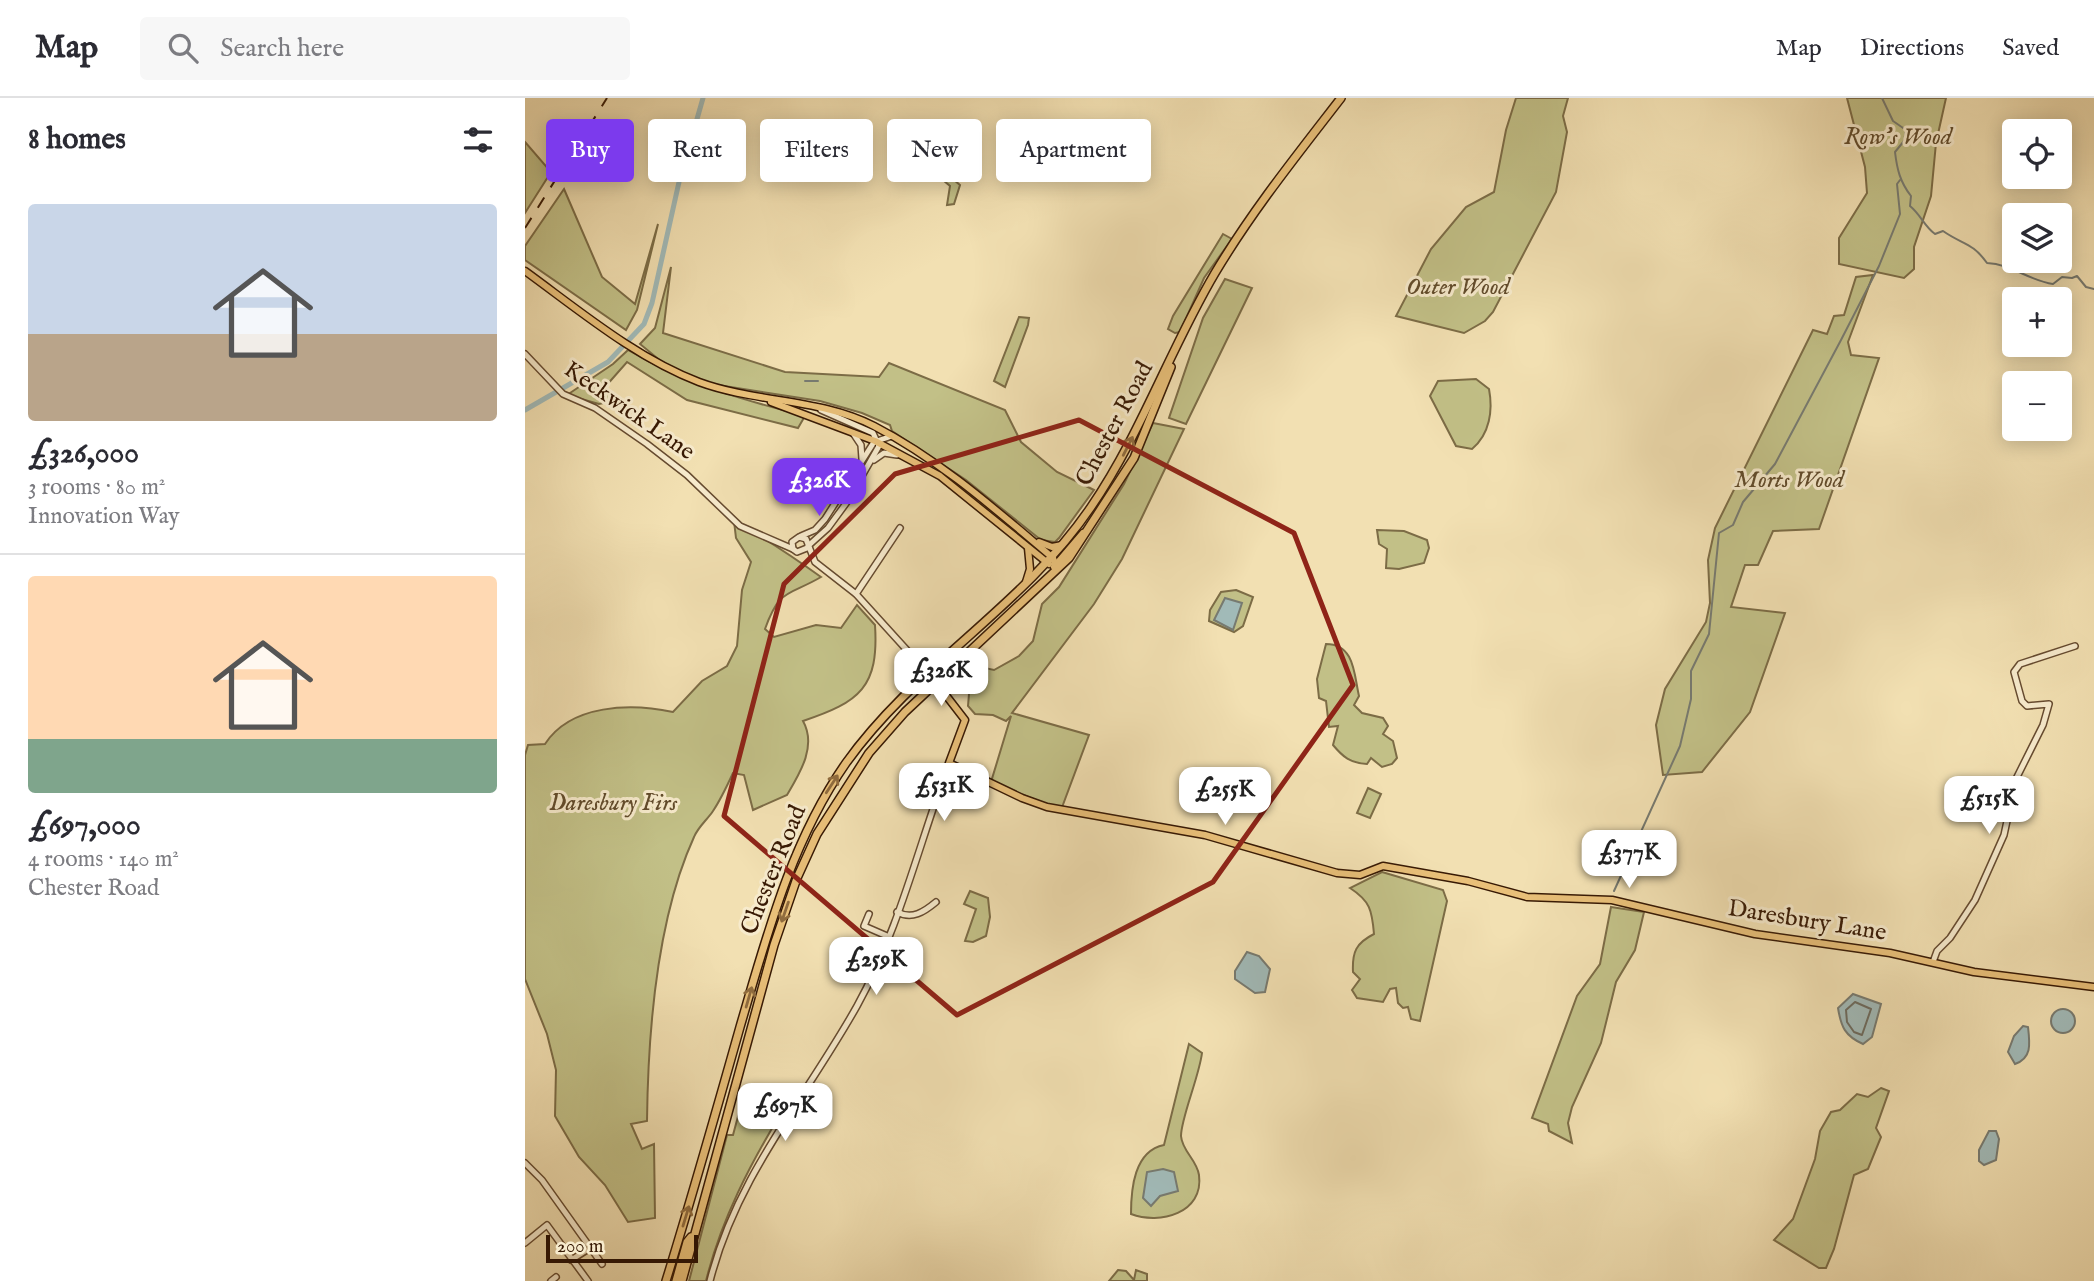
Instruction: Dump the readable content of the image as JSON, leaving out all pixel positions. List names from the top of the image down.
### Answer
{
  "streets": {
    "highway": ["Chester Road"],
    "main road": ["Daresbury Lane"],
    "street": ["Keckwick Lane"]
  },
  "parks": [
    "Row's Wood",
    "Outer Wood",
    "Morts Wood",
    "Daresbury Firs"
  ],
  "scale_bar": "200 m",
  "page": {
    "header": "Map",
    "search": "Search here",
    "nav": ["Map", "Directions", "Saved"],
    "heading": "8 homes",
    "map_buttons": ["+", "−"],
    "chip": [
      "Buy",
      "Rent",
      "Filters",
      "New",
      "Apartment"
    ],
    "list": [
      {
        "name": "£326,000",
        "note": "3 rooms · 80 m² · Innovation Way"
      },
      {
        "name": "£697,000",
        "note": "4 rooms · 140 m² · Chester Road"
      }
    ],
    "price": [
      "£326K",
      "£326K",
      "£531K",
      "£255K",
      "£515K",
      "£377K",
      "£259K",
      "£697K"
    ],
    "scale": "200 m"
  }
}
